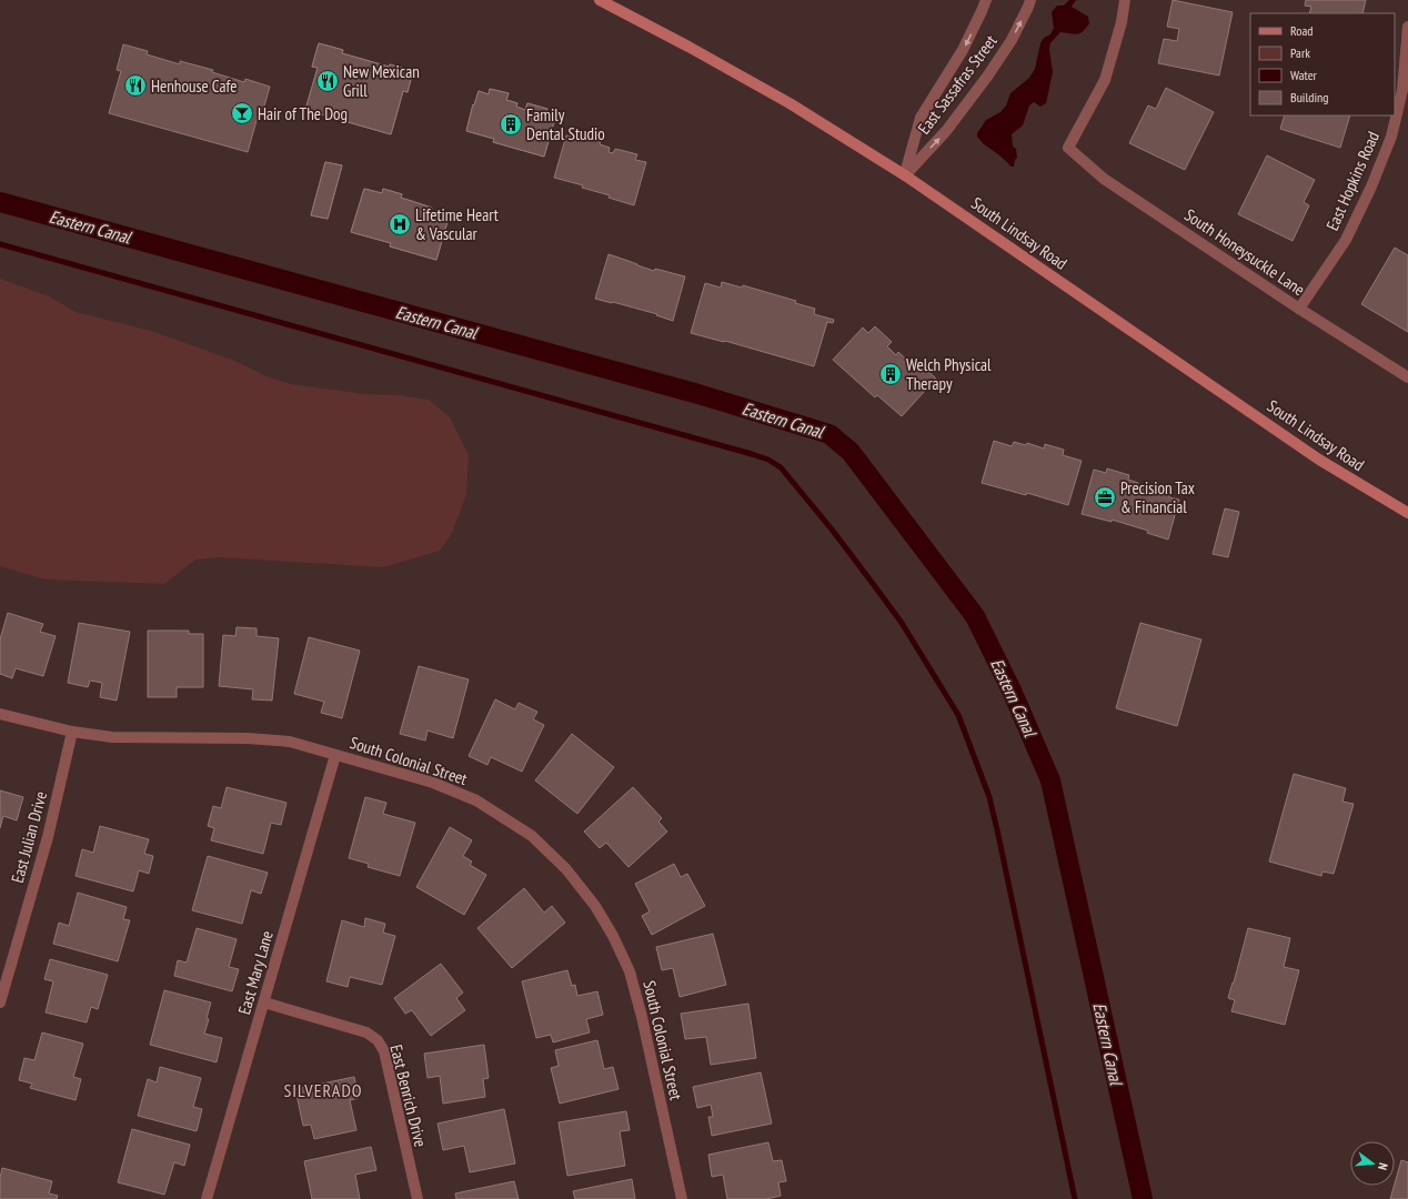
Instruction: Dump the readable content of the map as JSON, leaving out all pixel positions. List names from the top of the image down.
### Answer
{
  "streets": {
    "main road": ["South Lindsay Road"],
    "street": [
      "East Sassafras Street",
      "East Hopkins Road",
      "South Honeysuckle Lane",
      "South Colonial Street",
      "East Julian Drive",
      "East Mary Lane",
      "East Benrich Drive"
    ]
  },
  "crossings": [
    ["East Sassafras Street", "South Lindsay Road"],
    ["East Hopkins Road", "South Honeysuckle Lane"],
    ["South Colonial Street", "East Julian Drive"],
    ["South Colonial Street", "East Mary Lane"],
    ["East Mary Lane", "East Benrich Drive"]
  ],
  "districts": ["SILVERADO"],
  "water": ["Eastern Canal"],
  "places": {
    "restaurant": ["New Mexican Grill", "Henhouse Cafe"],
    "bar": ["Hair of The Dog"],
    "building": ["Family Dental Studio", "Welch Physical Therapy"],
    "hospital": ["Lifetime Heart & Vascular"],
    "office": ["Precision Tax & Financial"]
  },
  "legend": [
    "Road",
    "Park",
    "Water",
    "Building"
  ],
  "north": "right"
}
